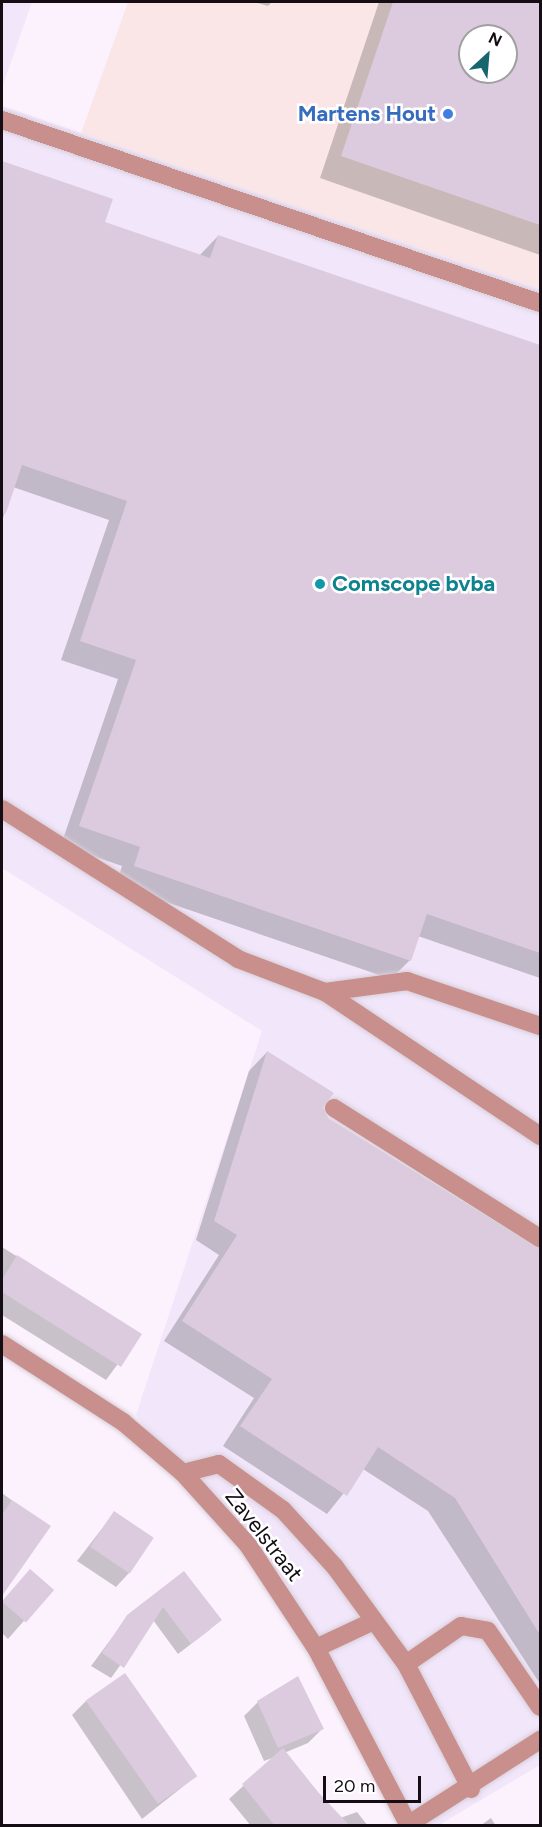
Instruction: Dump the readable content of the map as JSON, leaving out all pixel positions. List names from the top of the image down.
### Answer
{
  "streets": {
    "street": ["Zavelstraat"]
  },
  "places": ["Martens Hout", "Comscope bvba"],
  "scale_bar": "20 m",
  "north": "top right"
}
